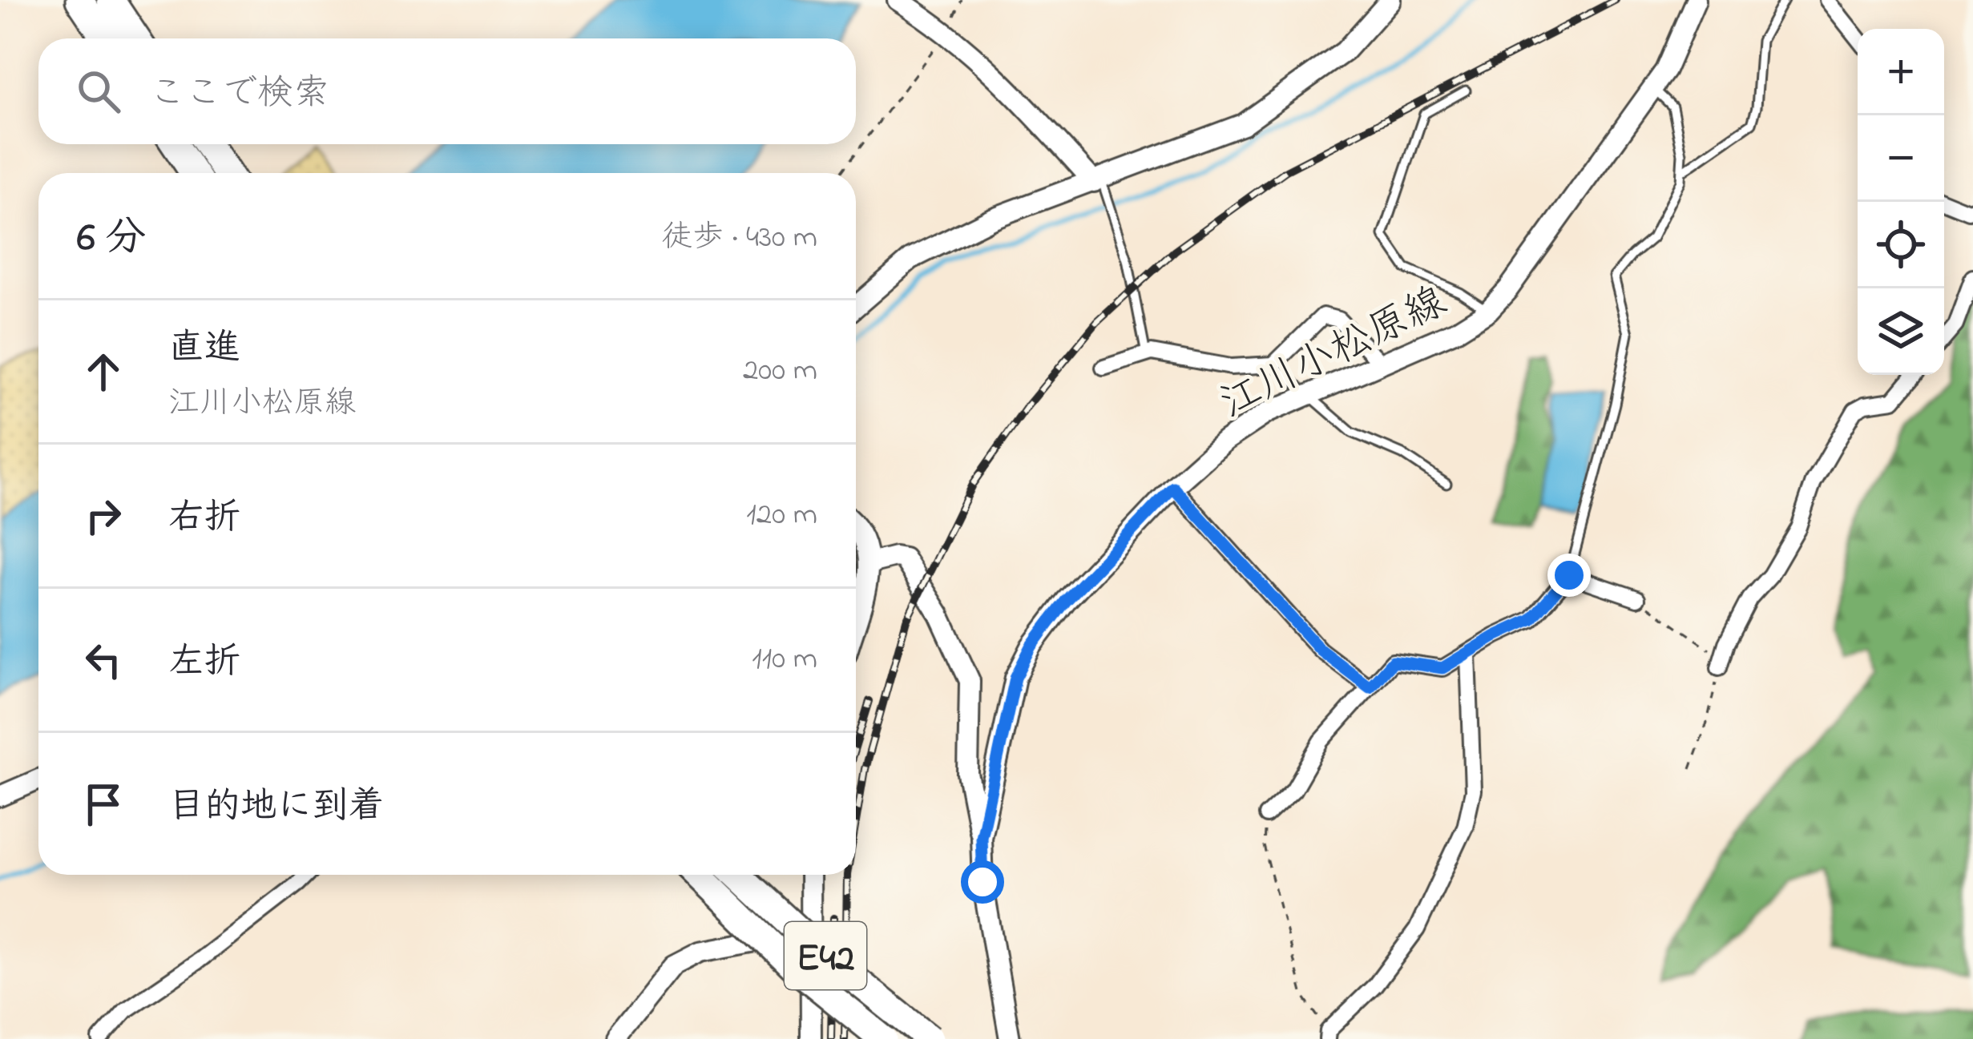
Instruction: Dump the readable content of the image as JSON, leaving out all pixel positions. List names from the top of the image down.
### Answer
{
  "streets": {
    "highway": ["E42"],
    "street": ["江川小松原線"]
  },
  "page": {
    "map_buttons": ["+", "−"],
    "search": "ここで検索",
    "heading": ["6 分", "徒歩 · 430 m"],
    "list": [
      ["直進", "江川小松原線", "200 m"],
      ["右折", "120 m"],
      ["左折", "110 m"],
      "目的地に到着"
    ]
  }
}
